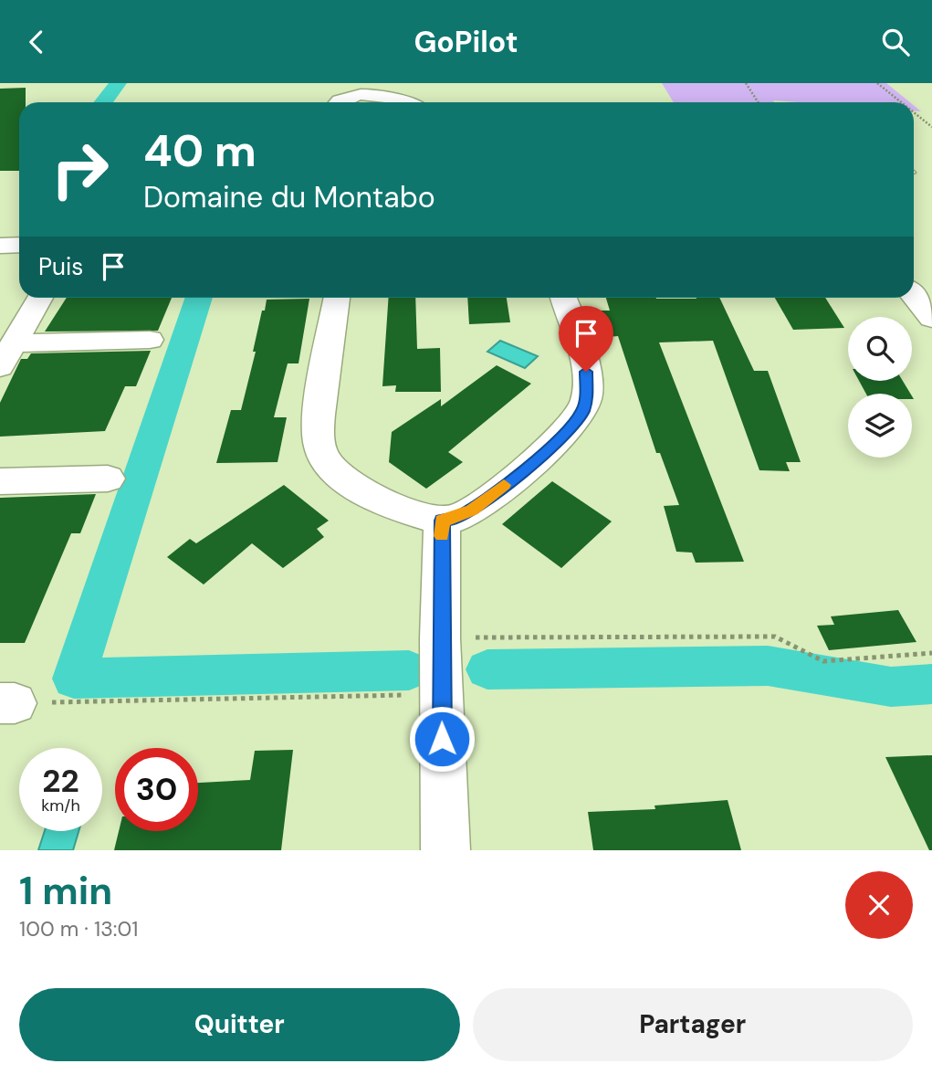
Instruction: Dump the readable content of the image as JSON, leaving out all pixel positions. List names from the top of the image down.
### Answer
{
  "page": {
    "header": "GoPilot",
    "turn": ["40 m", "Domaine du Montabo"],
    "then": "Puis",
    "speed": "22 km/h",
    "limit": "30",
    "heading": ["1 min", "100 m · 13:01"],
    "buttons": ["Quitter", "Partager"]
  }
}
